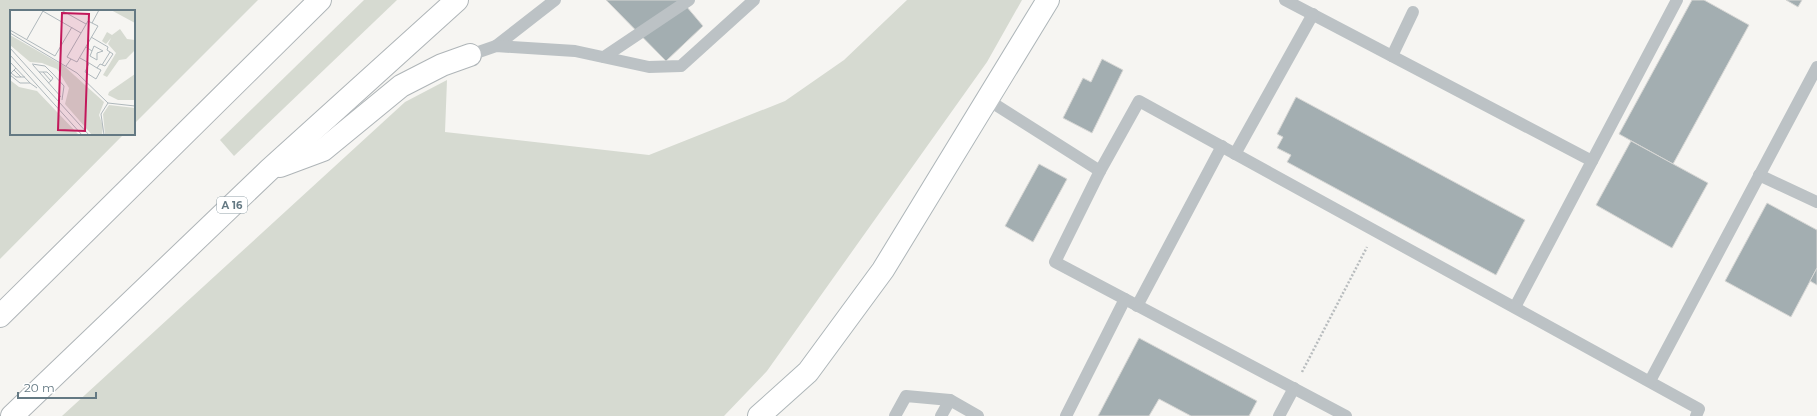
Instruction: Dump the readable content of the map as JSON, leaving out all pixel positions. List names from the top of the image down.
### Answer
{
  "streets": {
    "main road": ["A 16"]
  },
  "scale_bar": "20 m"
}
